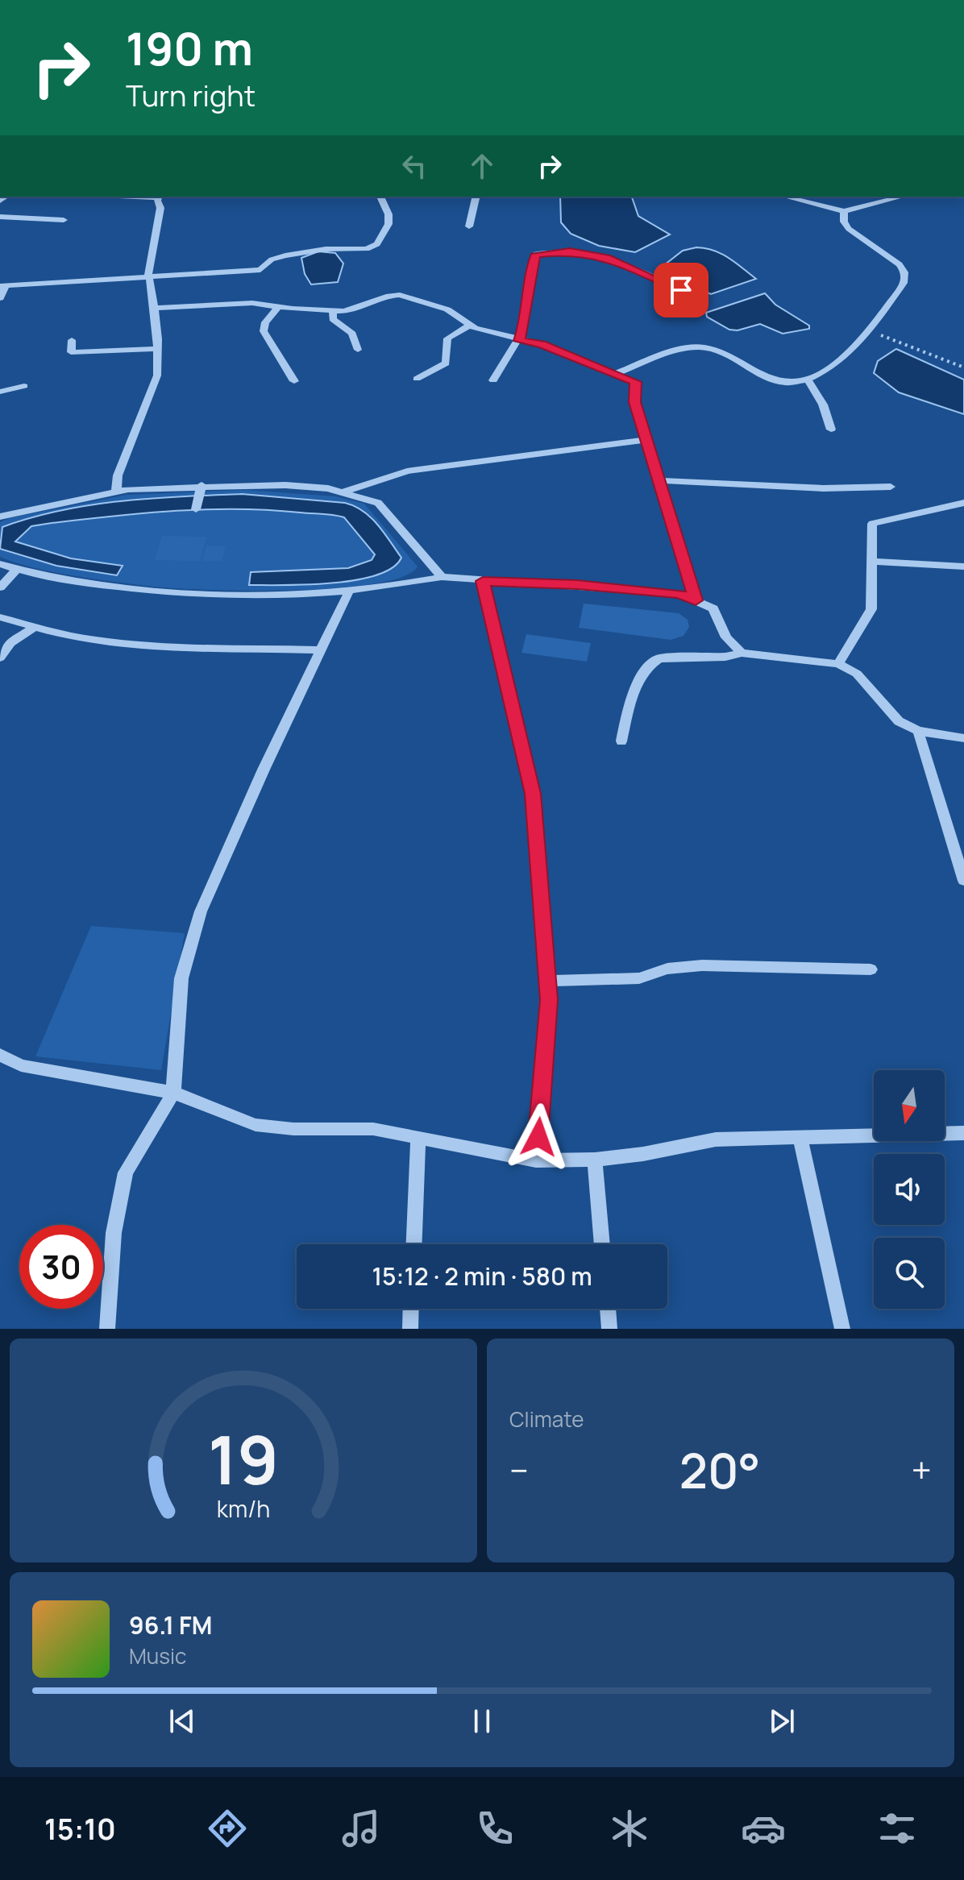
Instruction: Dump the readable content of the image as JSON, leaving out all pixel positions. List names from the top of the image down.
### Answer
{
  "north": "bottom",
  "page": {
    "turn": ["190 m", "Turn right"],
    "limit": "30",
    "trip": "15:12 · 2 min · 580 m",
    "tile": "Climate",
    "heat": ["−", "20°", "+"],
    "song": ["96.1 FM", "Music"],
    "tabs": "15:10",
    "gauge": ["19", "km/h"]
  }
}
